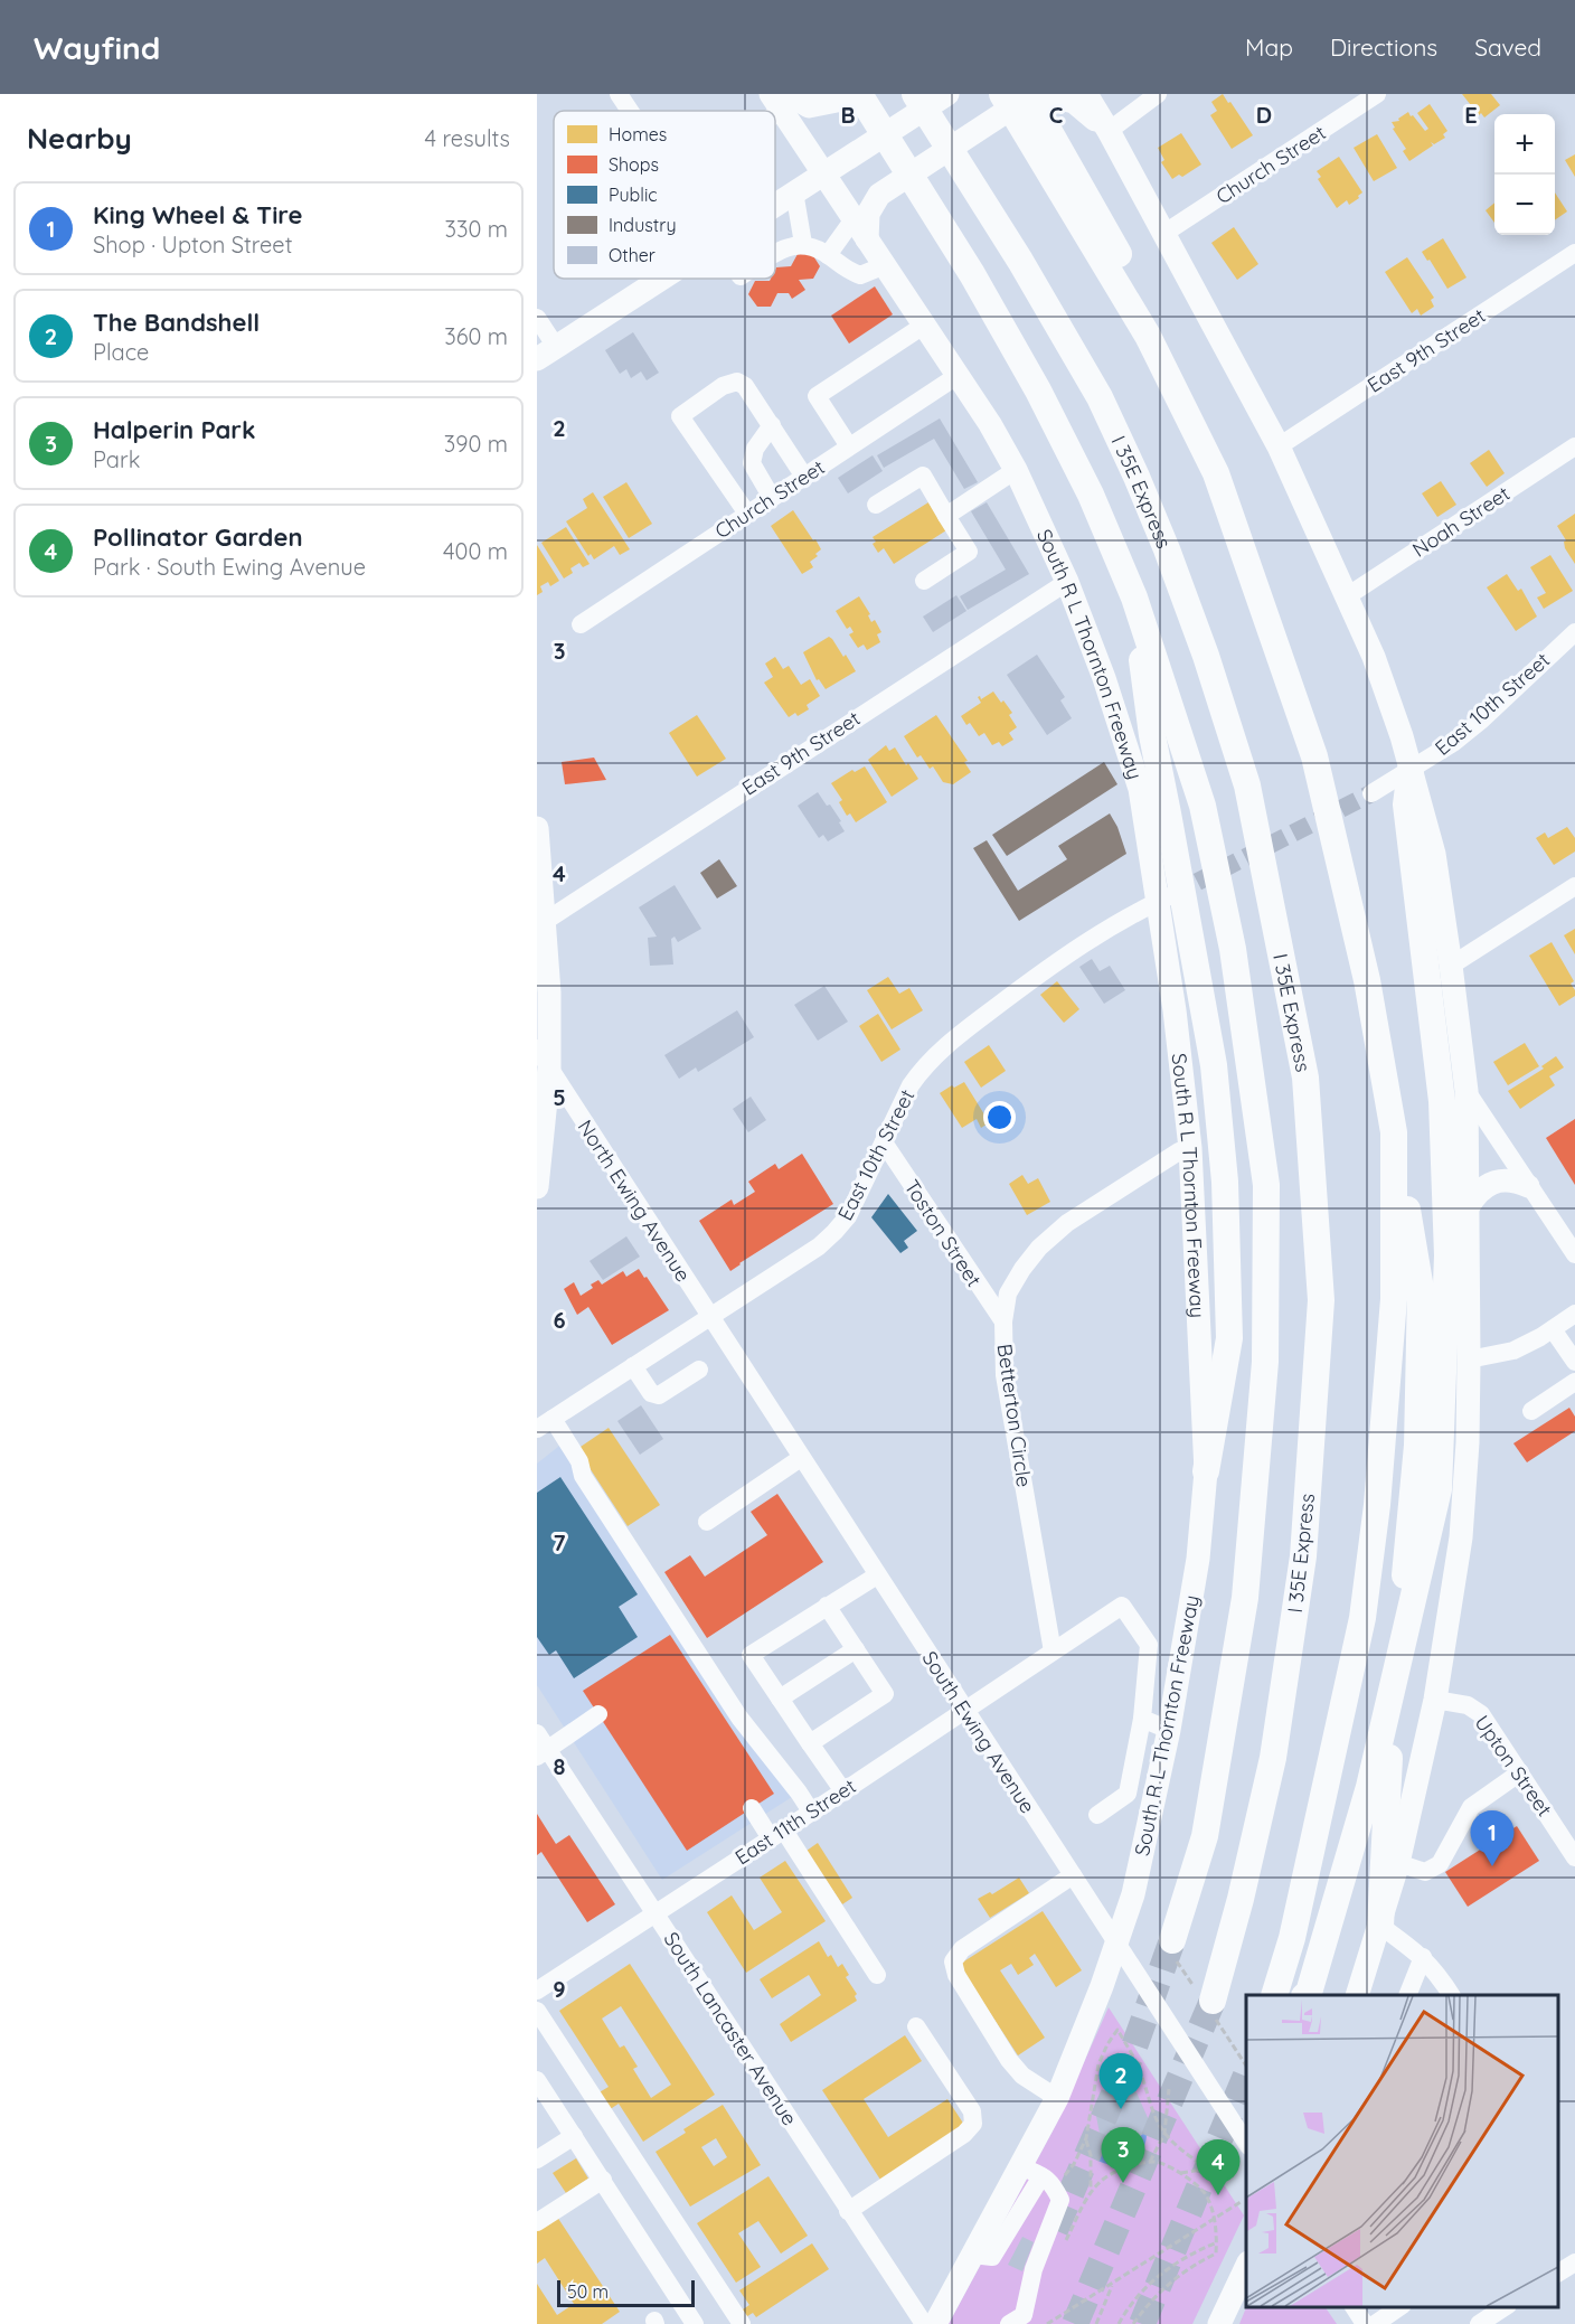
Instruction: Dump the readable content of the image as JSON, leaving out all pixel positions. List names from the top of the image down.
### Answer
{
  "streets": {
    "highway": ["I 35E Express"],
    "main road": ["South R L Thornton Freeway"],
    "street": [
      "Church Street",
      "East 9th Street",
      "Noah Street",
      "East 10th Street",
      "North Ewing Avenue",
      "Toston Street",
      "Betterton Circle",
      "South Ewing Avenue",
      "Upton Street",
      "East 11th Street",
      "South Lancaster Avenue"
    ]
  },
  "crossings": [
    ["Church Street", "South R L Thornton Freeway"],
    ["East 9th Street", "South R L Thornton Freeway"],
    ["South R L Thornton Freeway", "East 10th Street"],
    ["South R L Thornton Freeway", "Betterton Circle"],
    ["South R L Thornton Freeway", "South Ewing Avenue"],
    ["East 10th Street", "North Ewing Avenue"],
    ["East 10th Street", "Toston Street"],
    ["East 10th Street", "South Ewing Avenue"],
    ["North Ewing Avenue", "South Ewing Avenue"],
    ["Toston Street", "Betterton Circle"],
    ["Betterton Circle", "East 11th Street"],
    ["South Ewing Avenue", "East 11th Street"],
    ["East 11th Street", "South Lancaster Avenue"]
  ],
  "legend": [
    "Homes",
    "Shops",
    "Public",
    "Industry",
    "Other"
  ],
  "scale_bar": "50 m",
  "page": {
    "header": "Wayfind",
    "nav": ["Map", "Directions", "Saved"],
    "heading": ["Nearby", "4 results"],
    "map_buttons": ["+", "−"],
    "list": [
      {
        "mark": "1",
        "name": "King Wheel & Tire",
        "note": "Shop · Upton Street",
        "value": "330 m"
      },
      {
        "mark": "2",
        "name": "The Bandshell",
        "note": "Place",
        "value": "360 m"
      },
      {
        "mark": "3",
        "name": "Halperin Park",
        "note": "Park",
        "value": "390 m"
      },
      {
        "mark": "4",
        "name": "Pollinator Garden",
        "note": "Park · South Ewing Avenue",
        "value": "400 m"
      }
    ],
    "pins": [
      "1",
      "2",
      "3",
      "4"
    ],
    "scale": "50 m"
  },
  "grid": {
    "columns": [
      "B",
      "C",
      "D",
      "E"
    ],
    "rows": [
      "2",
      "3",
      "4",
      "5",
      "6",
      "7",
      "8",
      "9"
    ]
  }
}
